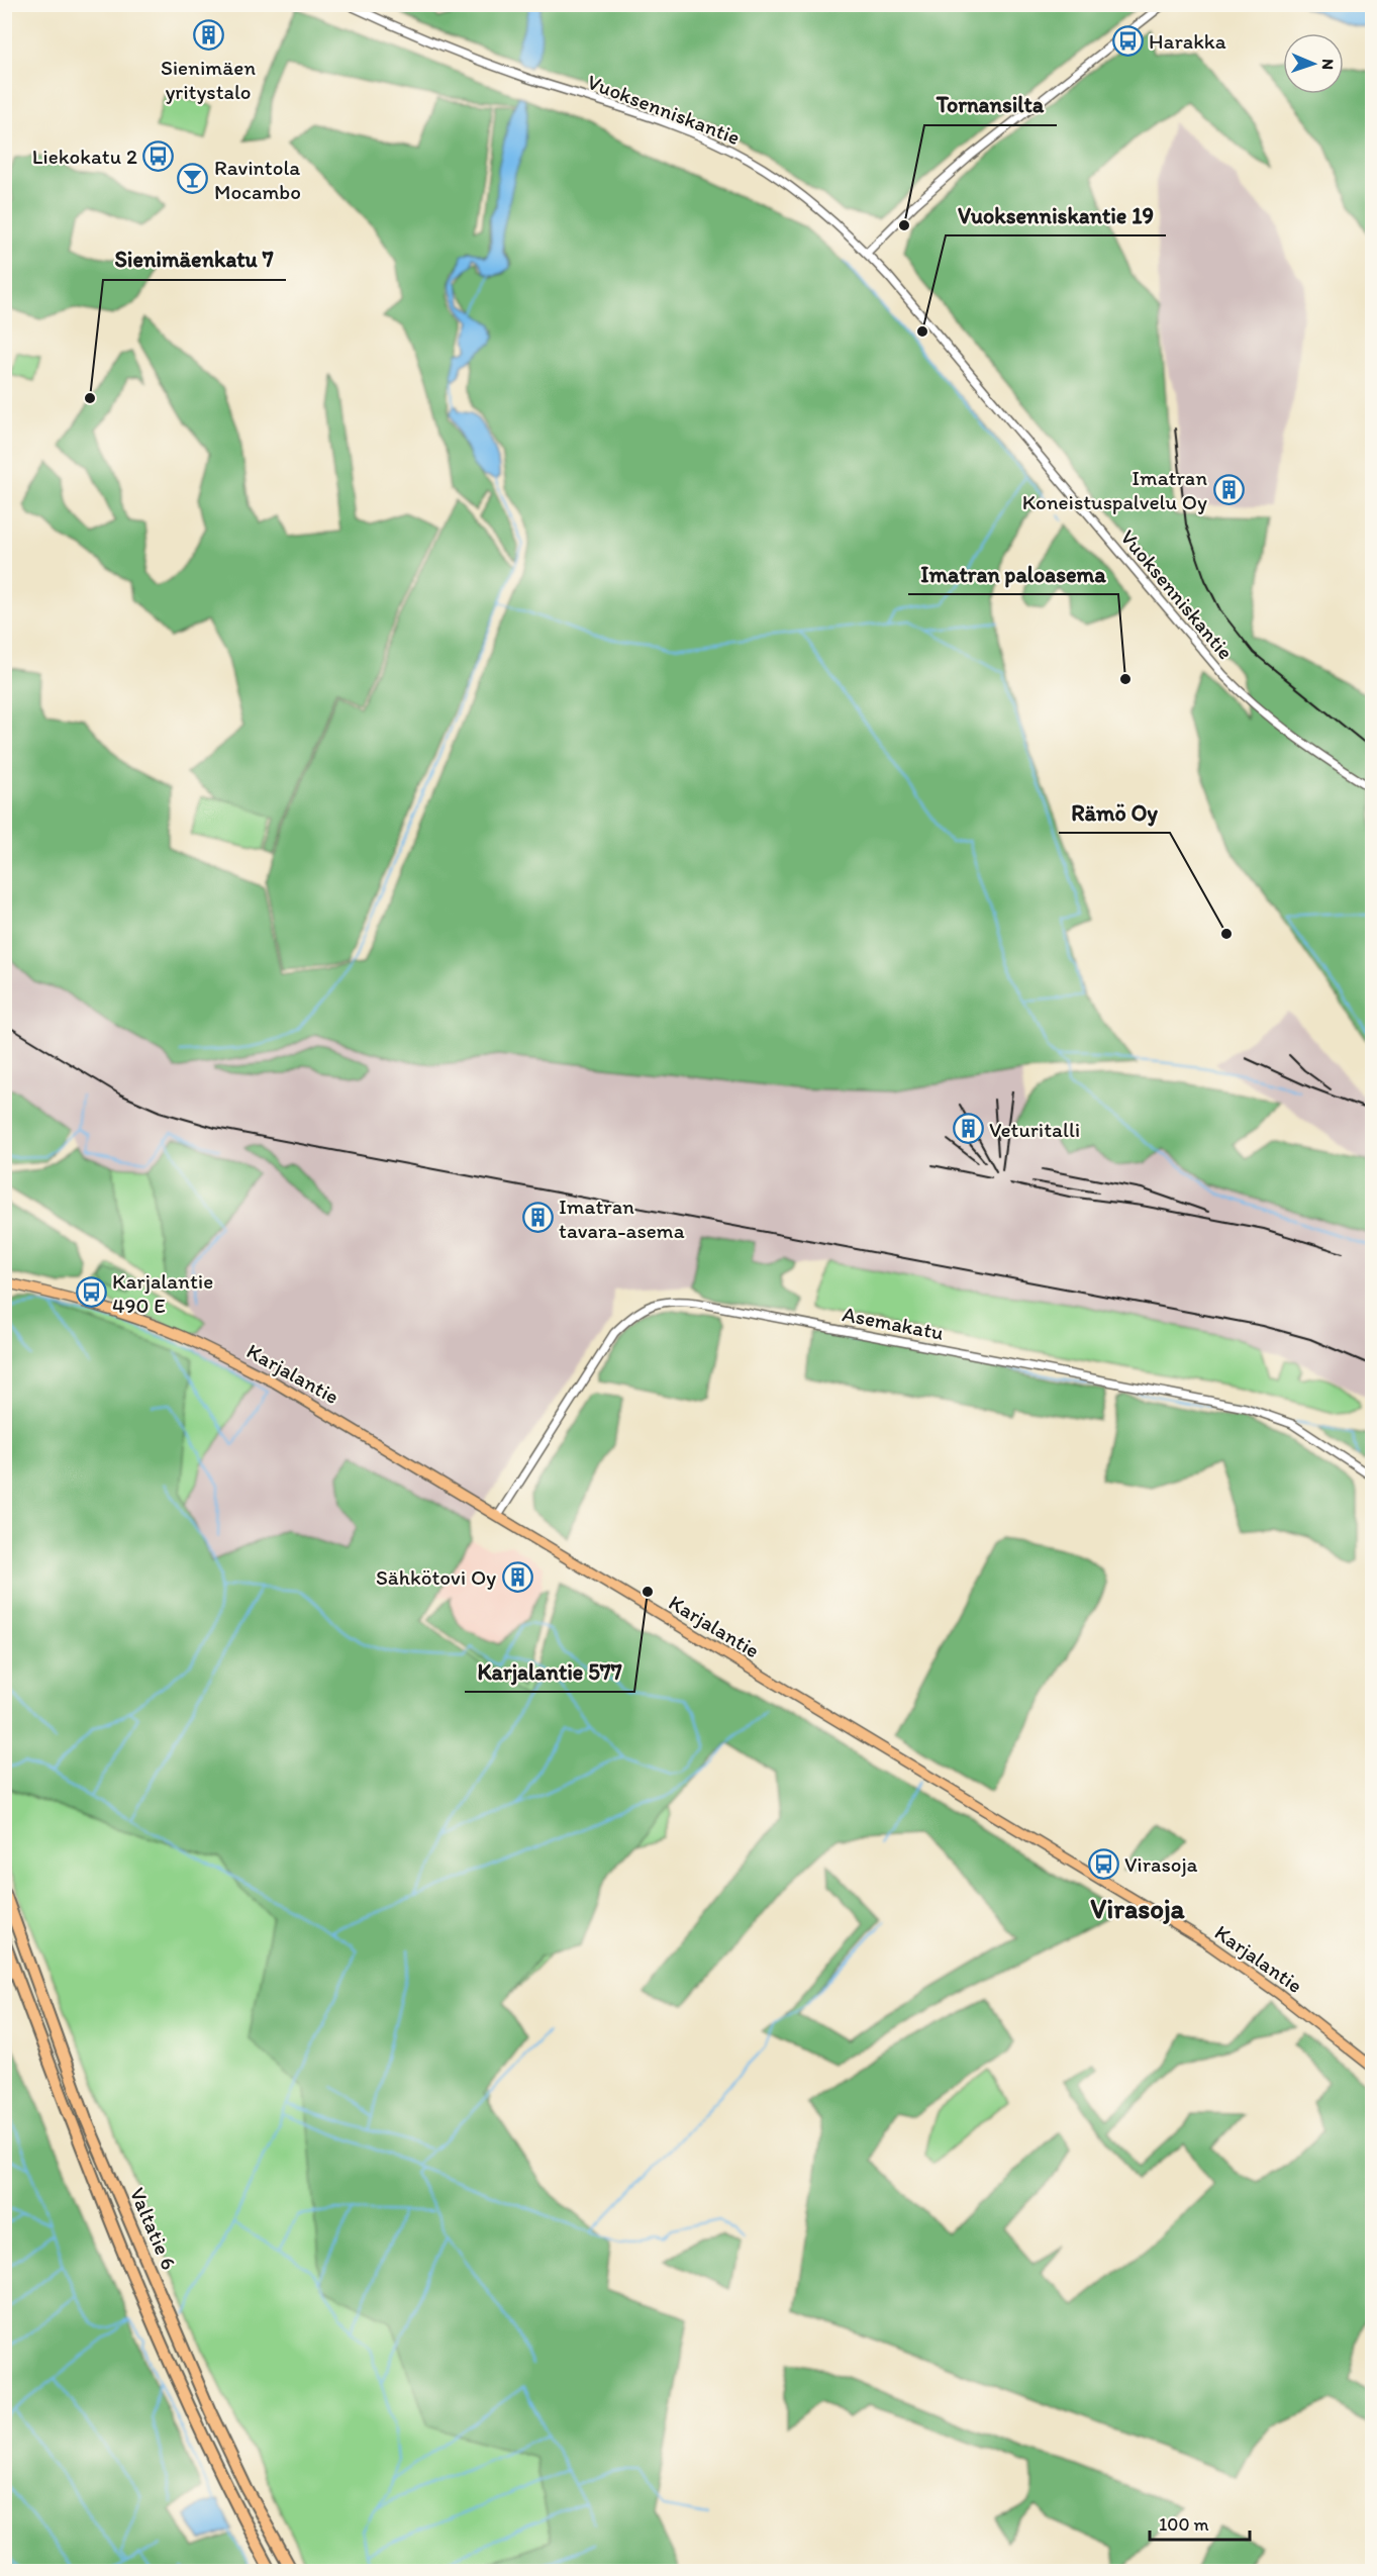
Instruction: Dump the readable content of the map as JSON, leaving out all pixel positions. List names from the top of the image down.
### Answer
{
  "streets": {
    "highway": ["Valtatie 6"],
    "main road": ["Karjalantie"],
    "street": ["Vuoksenniskantie", "Asemakatu"]
  },
  "crossings": [
    ["Asemakatu", "Karjalantie"]
  ],
  "districts": ["Virasoja"],
  "places": {
    "building": [
      "Sienimäen yritystalo",
      "Imatran Koneistuspalvelu Oy",
      "Veturitalli",
      "Imatran tavara-asema",
      "Sähkötovi Oy"
    ],
    "bus stop": [
      "Harakka",
      "Liekokatu 2",
      "Karjalantie 490 E",
      "Virasoja"
    ],
    "bar": ["Ravintola Mocambo"],
    "other": [
      "Tornansilta",
      "Vuoksenniskantie 19",
      "Sienimäenkatu 7",
      "Imatran paloasema",
      "Rämö Oy",
      "Karjalantie 577"
    ]
  },
  "scale_bar": "100 m",
  "north": "right"
}
